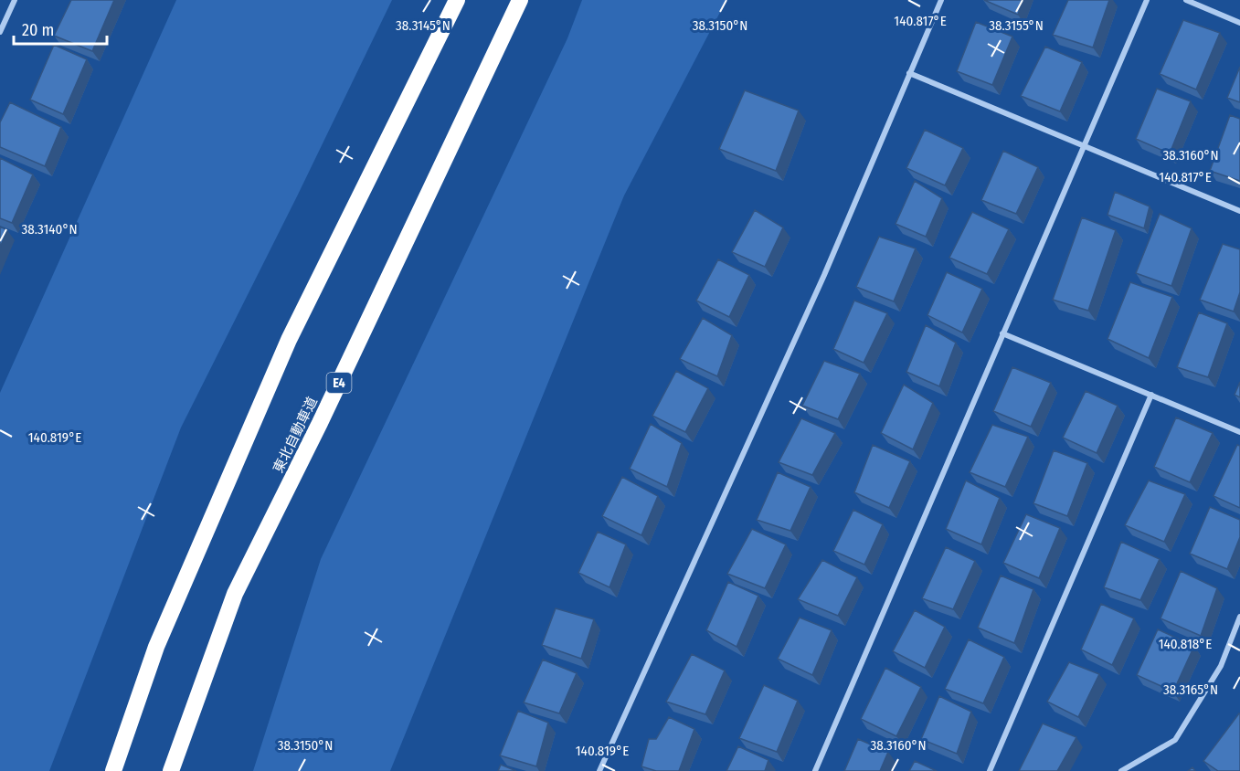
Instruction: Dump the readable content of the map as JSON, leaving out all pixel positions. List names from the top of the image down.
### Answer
{
  "streets": {
    "highway": ["E4", "東北自動車道"]
  },
  "scale_bar": "20 m",
  "coordinates": [
    "140.817°E",
    "38.3145°N",
    "38.3150°N",
    "38.3155°N",
    "38.3160°N",
    "38.3140°N",
    "140.819°E",
    "140.818°E",
    "38.3165°N"
  ]
}
